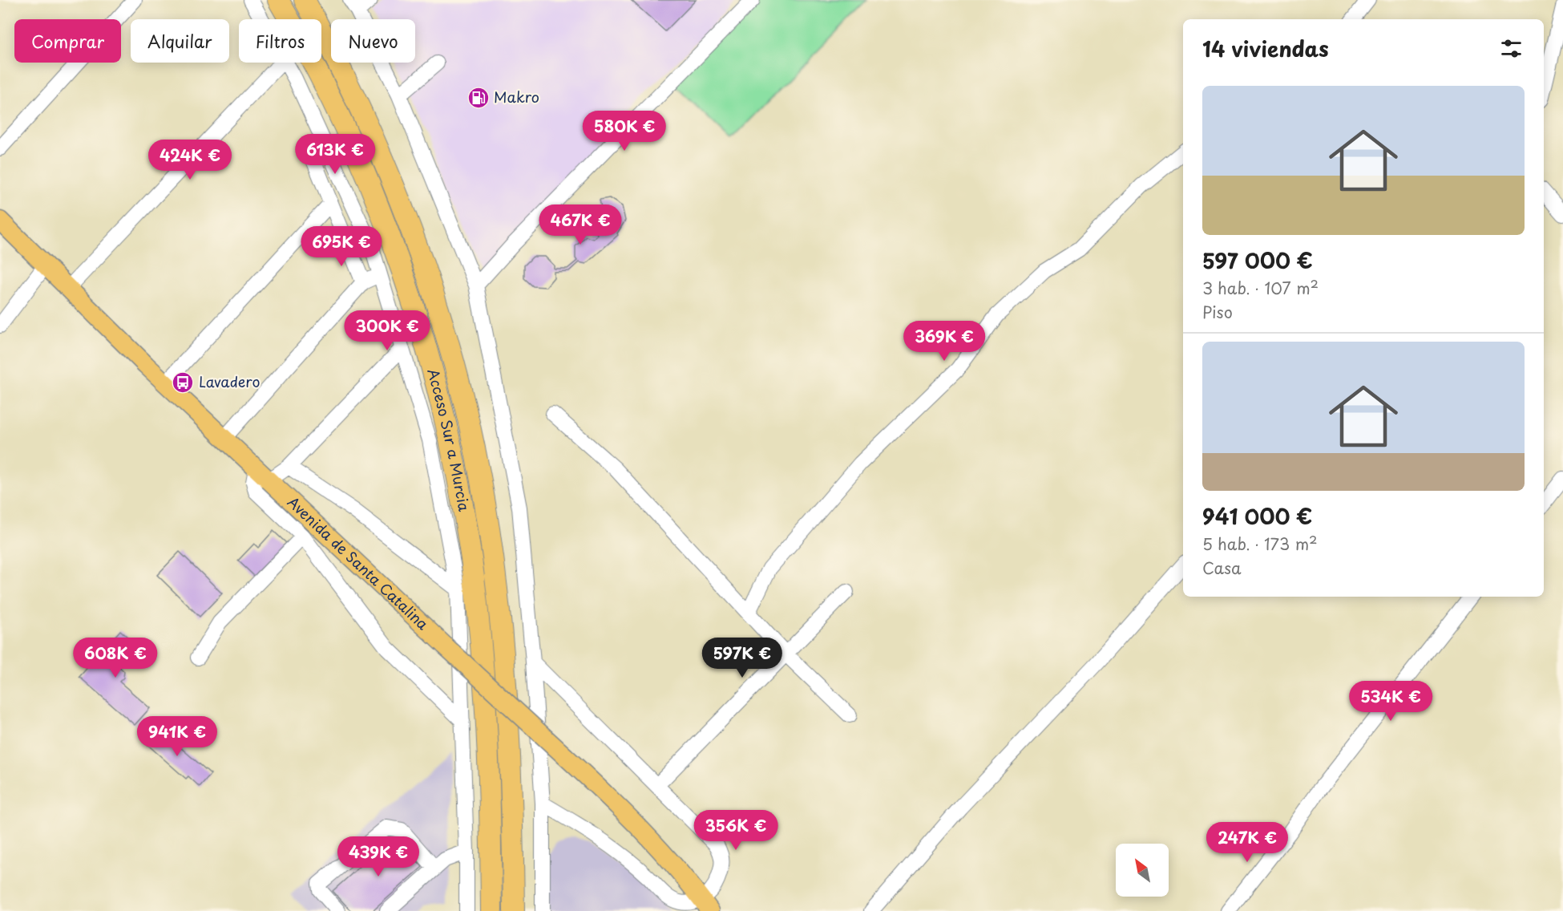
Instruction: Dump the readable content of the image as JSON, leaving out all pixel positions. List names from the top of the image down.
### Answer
{
  "streets": {
    "highway": ["Acceso Sur a Murcia"],
    "main road": ["Avenida de Santa Catalina"]
  },
  "places": {
    "fuel station": ["Makro"],
    "bus stop": ["Lavadero"]
  },
  "north": "top left",
  "page": {
    "chip": [
      "Comprar",
      "Alquilar",
      "Filtros",
      "Nuevo"
    ],
    "heading": "14 viviendas",
    "list": [
      {
        "name": "597 000 €",
        "note": "3 hab. · 107 m² · Piso"
      },
      {
        "name": "941 000 €",
        "note": "5 hab. · 173 m² · Casa"
      }
    ],
    "price": [
      "580K €",
      "613K €",
      "424K €",
      "467K €",
      "695K €",
      "300K €",
      "369K €",
      "608K €",
      "597K €",
      "534K €",
      "941K €",
      "356K €",
      "247K €",
      "439K €"
    ]
  }
}
